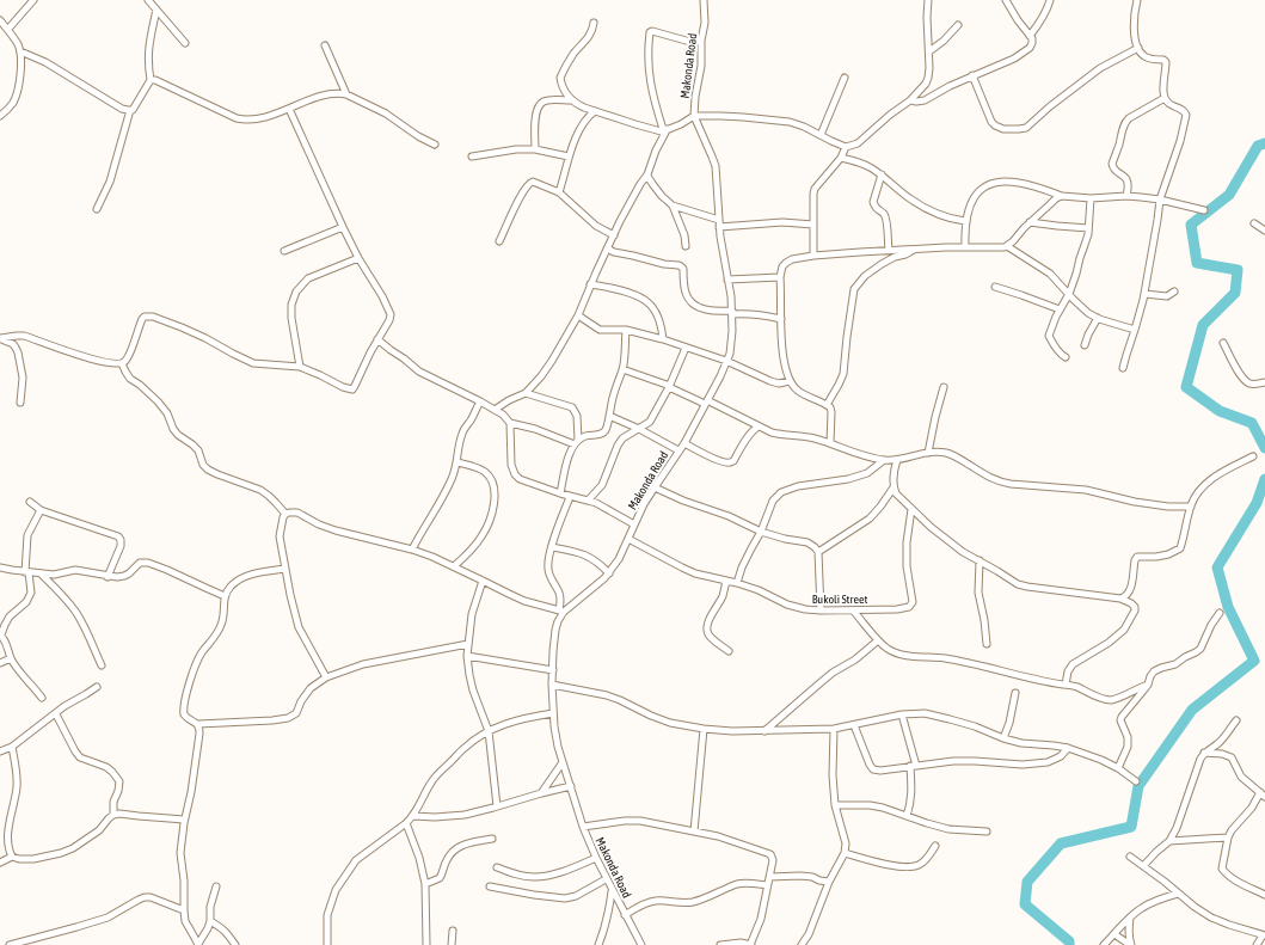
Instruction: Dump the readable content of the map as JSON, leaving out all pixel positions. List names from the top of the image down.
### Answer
{
  "streets": {
    "street": ["Makonda Road", "Bukoli Street"]
  },
  "crossings": [
    ["Makonda Road", "Bukoli Street"]
  ]
}
